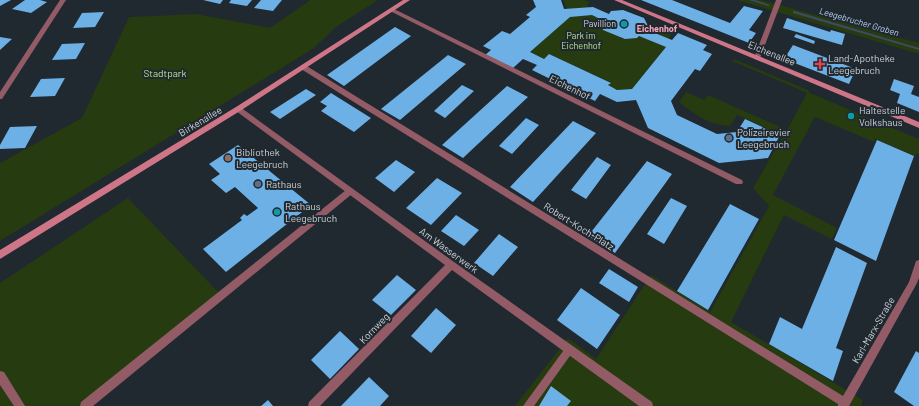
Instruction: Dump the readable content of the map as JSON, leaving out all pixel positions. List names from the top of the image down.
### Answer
{
  "streets": {
    "street": [
      "Eichenallee",
      "Eichenhof",
      "Birkenallee",
      "Robert-Koch-Platz",
      "Am Wasserwerk",
      "Kornweg",
      "Karl-Marx-Straße"
    ]
  },
  "crossings": [
    ["Eichenhof", "Birkenallee"],
    ["Birkenallee", "Robert-Koch-Platz"],
    ["Birkenallee", "Am Wasserwerk"],
    ["Robert-Koch-Platz", "Karl-Marx-Straße"],
    ["Am Wasserwerk", "Kornweg"]
  ],
  "districts": ["Eichenhof"],
  "water": ["Leegebrucher Graben"],
  "parks": ["Park im Eichenhof", "Stadtpark"],
  "places": {
    "other": [
      "Pavillion",
      "Haltestelle Volkshaus",
      "Polizeirevier Leegebruch",
      "Bibliothek Leegebruch",
      "Rathaus",
      "Rathaus Leegebruch"
    ],
    "health": ["Land-Apotheke Leegebruch"]
  }
}
